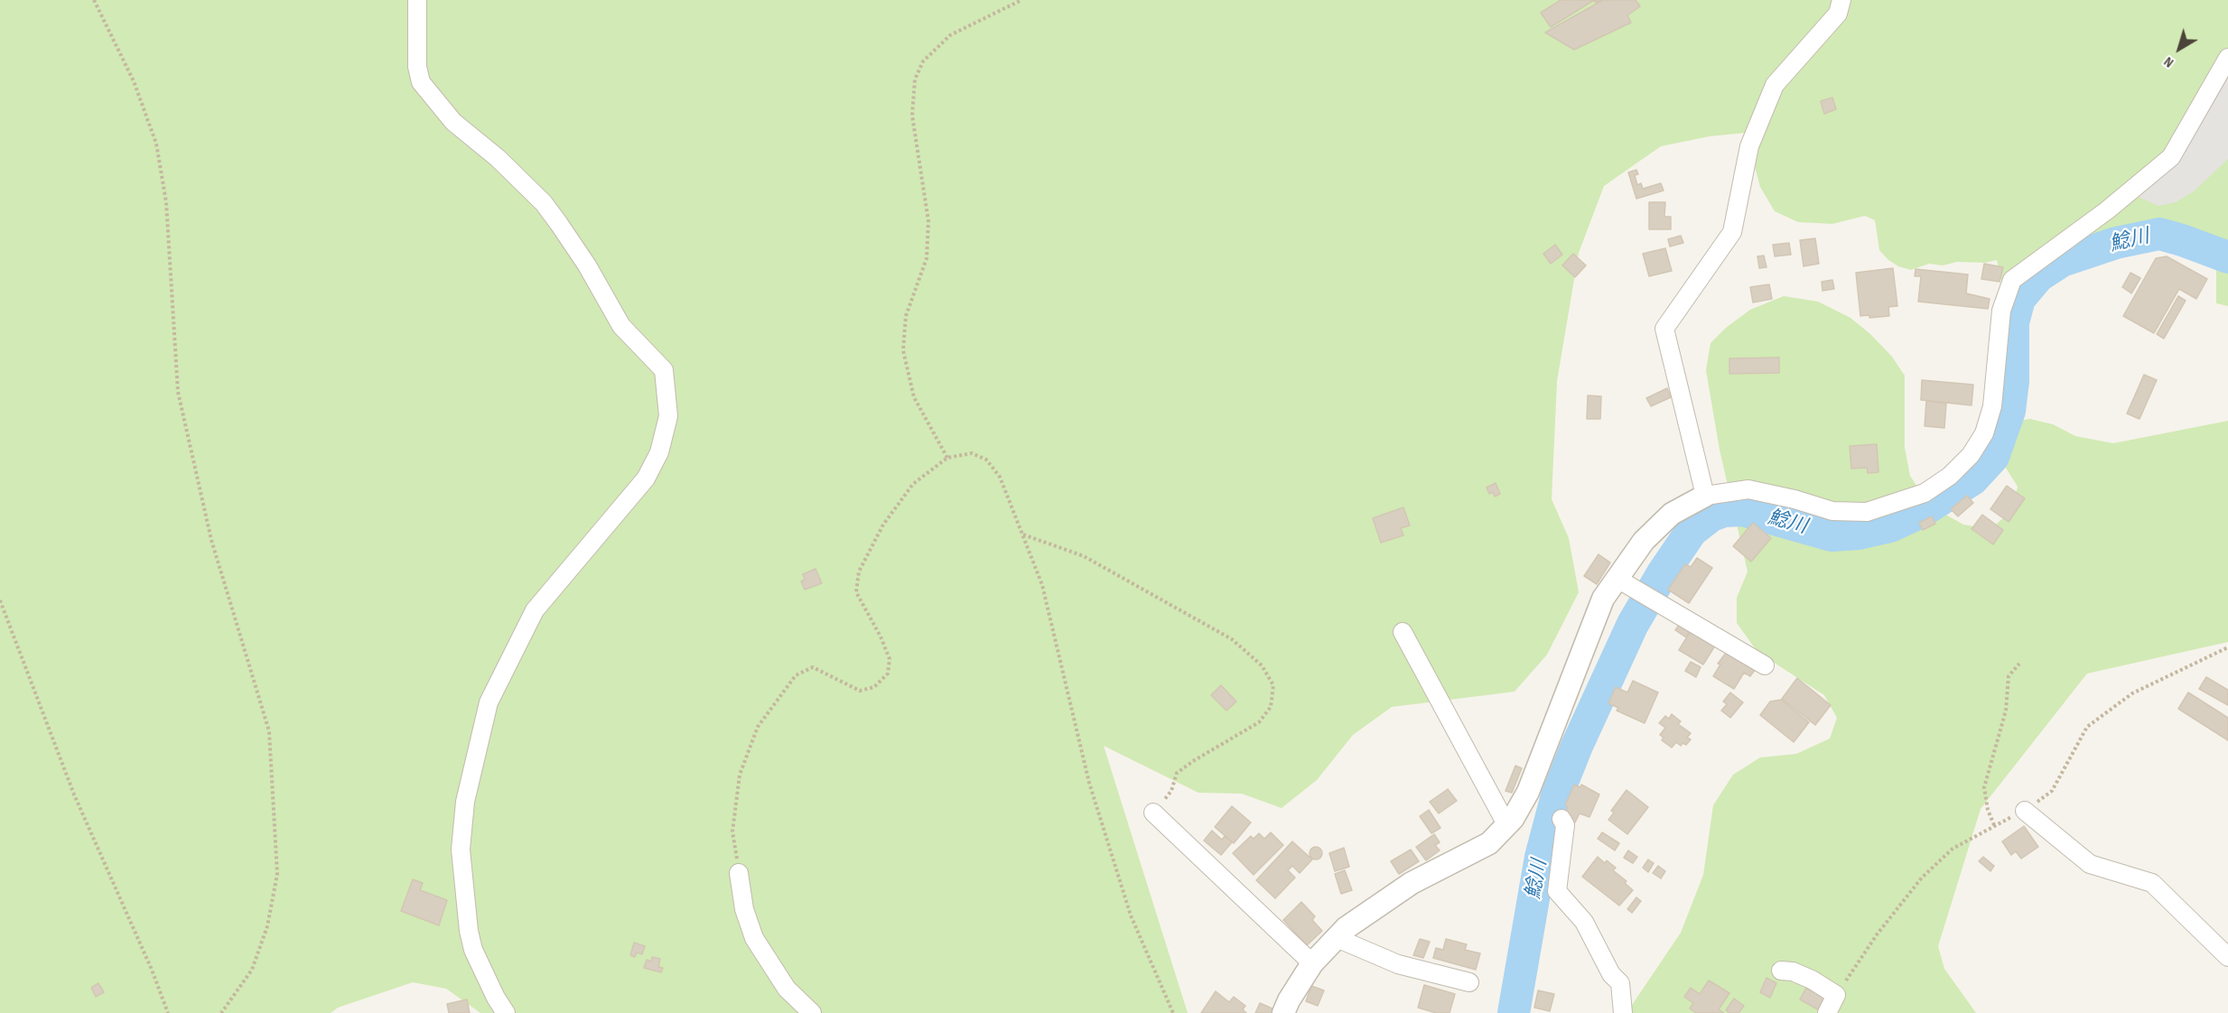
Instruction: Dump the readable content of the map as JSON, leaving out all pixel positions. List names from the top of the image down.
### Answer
{
  "water": ["鯰川"],
  "north": "bottom left"
}
